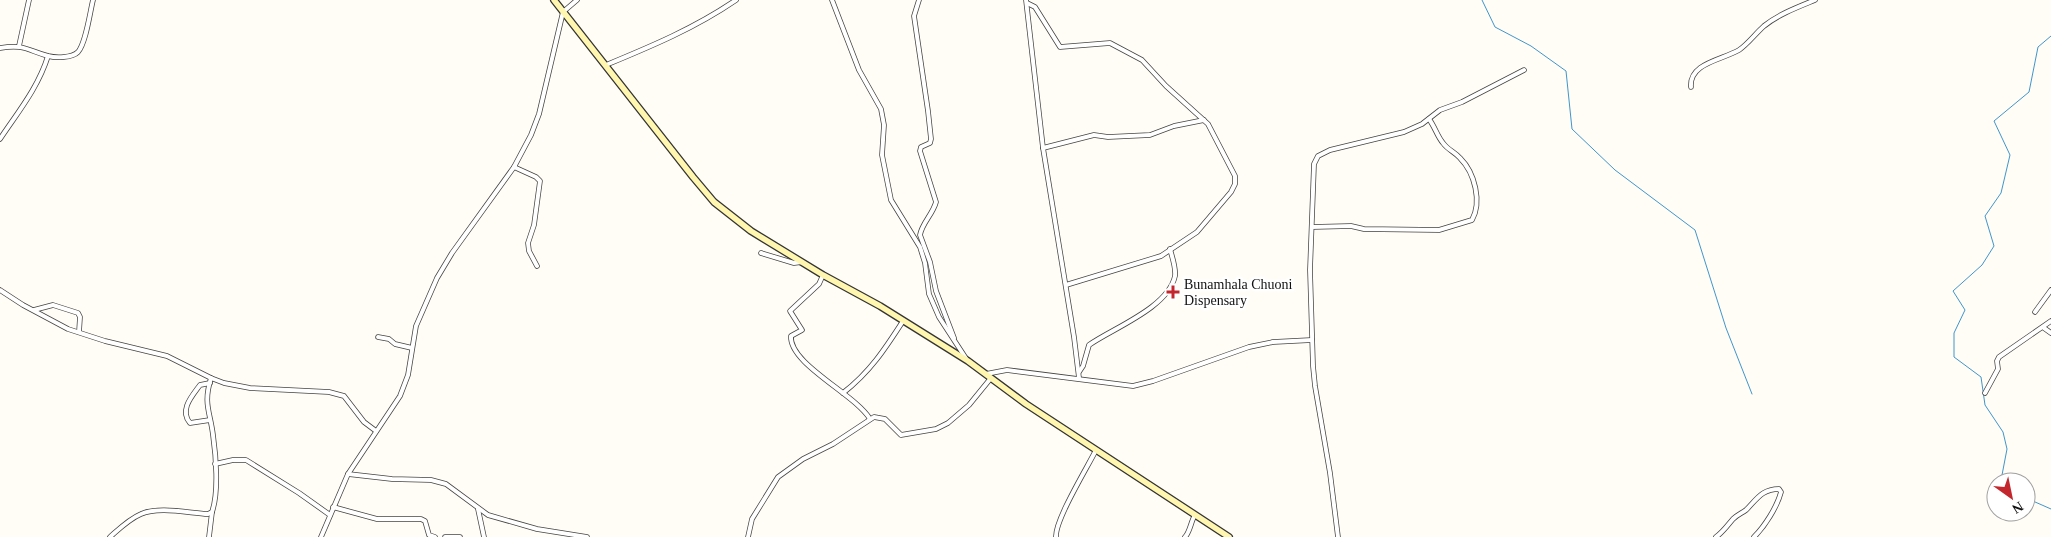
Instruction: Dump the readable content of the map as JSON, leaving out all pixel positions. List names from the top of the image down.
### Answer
{
  "places": {
    "health": ["Bunamhala Chuoni Dispensary"]
  },
  "north": "bottom right"
}
